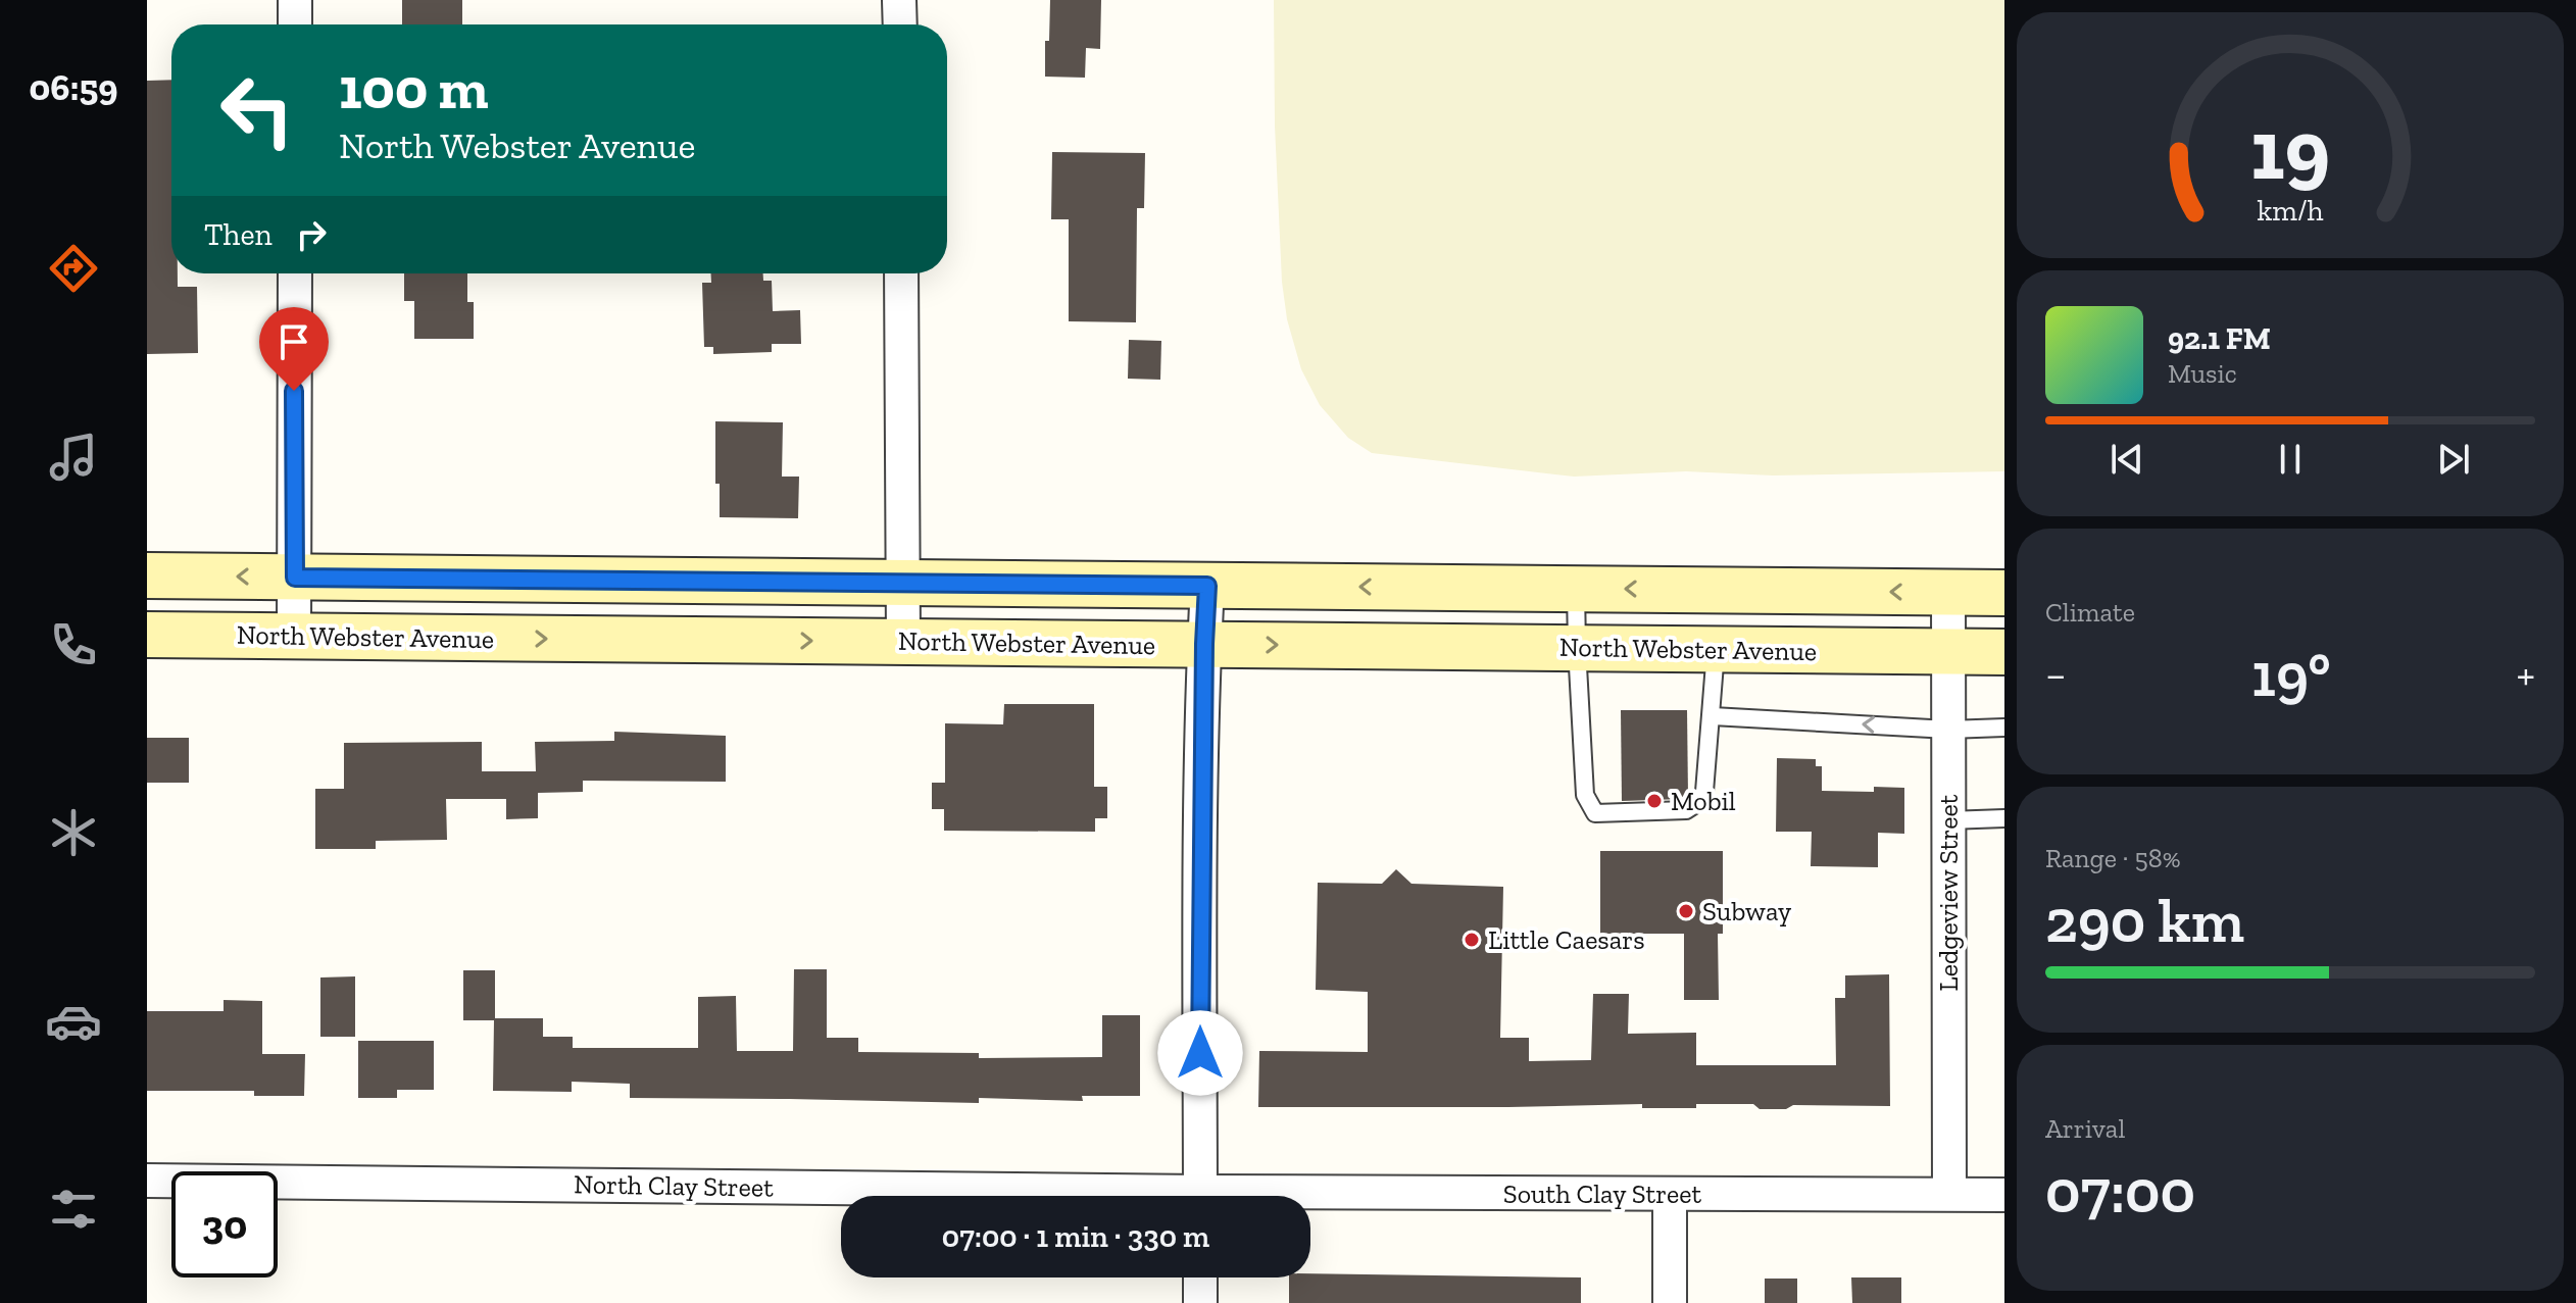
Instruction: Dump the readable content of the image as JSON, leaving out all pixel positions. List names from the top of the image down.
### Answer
{
  "streets": {
    "main road": ["North Webster Avenue"],
    "street": ["Ledgeview Street", "North Clay Street", "South Clay Street"]
  },
  "crossings": [
    ["North Webster Avenue", "Ledgeview Street"],
    ["Ledgeview Street", "South Clay Street"]
  ],
  "places": ["Mobil", "Subway", "Little Caesars"],
  "page": {
    "tabs": "06:59",
    "turn": ["100 m", "North Webster Avenue"],
    "then": "Then",
    "song": ["92.1 FM", "Music"],
    "tile": [
      "Climate",
      ["Range · 58%", "290 km"],
      ["Arrival", "07:00"]
    ],
    "heat": ["−", "19°", "+"],
    "limit": "30",
    "trip": "07:00 · 1 min · 330 m",
    "gauge": ["19", "km/h"]
  }
}
